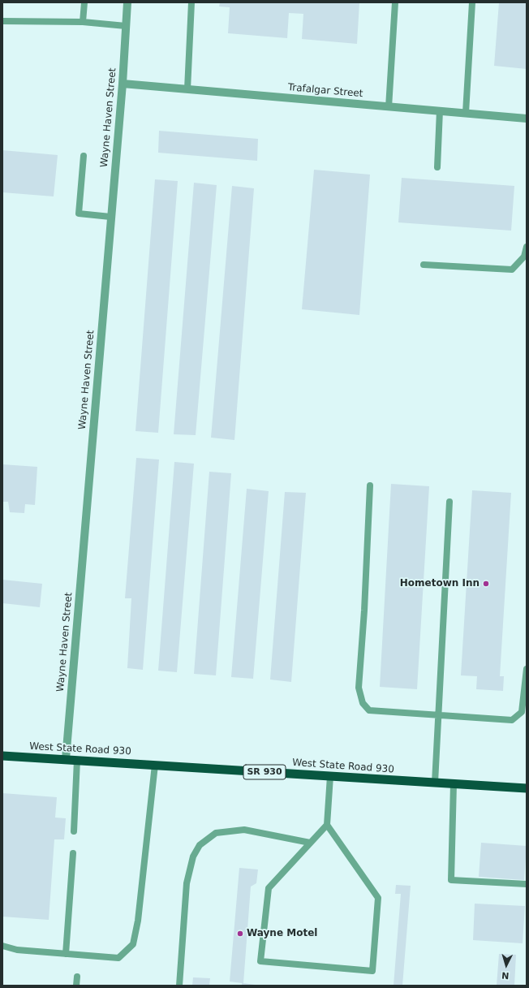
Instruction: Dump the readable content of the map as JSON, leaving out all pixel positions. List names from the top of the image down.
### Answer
{
  "streets": {
    "highway": ["West State Road 930", "SR 930"],
    "street": ["Trafalgar Street", "Wayne Haven Street"]
  },
  "crossings": [
    ["Trafalgar Street", "Wayne Haven Street"],
    ["Wayne Haven Street", "West State Road 930"]
  ],
  "places": ["Hometown Inn", "Wayne Motel"],
  "north": "bottom"
}
